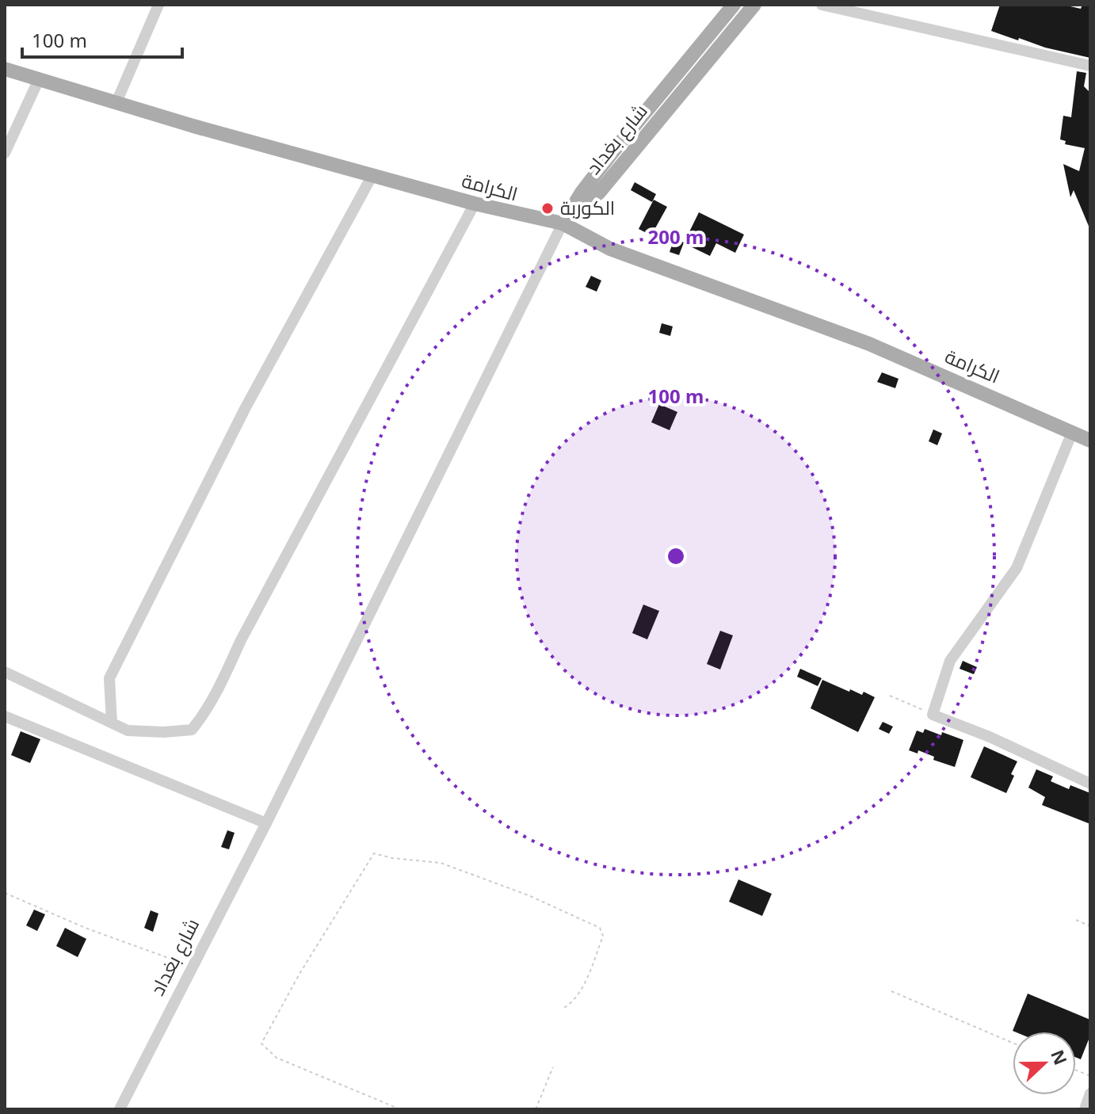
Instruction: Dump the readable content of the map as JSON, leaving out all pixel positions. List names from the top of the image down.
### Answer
{
  "streets": {
    "main road": ["شارع بغداد", "الكرامة"]
  },
  "crossings": [
    ["شارع بغداد", "الكرامة"]
  ],
  "places": ["الكوربة"],
  "scale_bar": "100 m",
  "north": "right",
  "rings": ["200 m", "100 m"]
}
